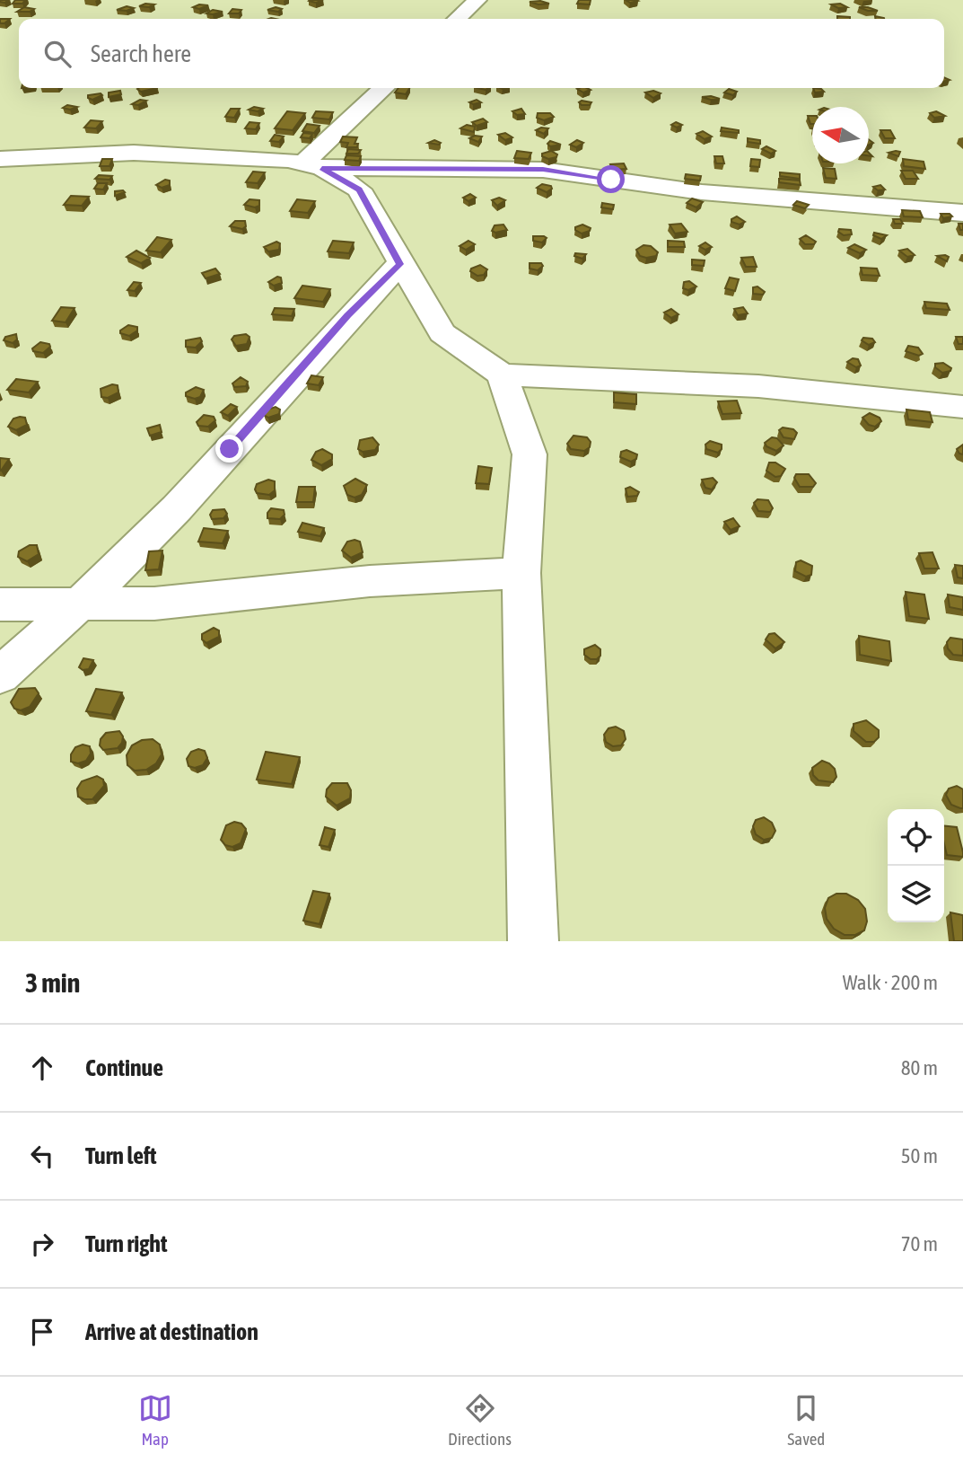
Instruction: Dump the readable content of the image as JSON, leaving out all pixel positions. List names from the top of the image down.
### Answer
{
  "north": "left",
  "page": {
    "search": "Search here",
    "heading": ["3 min", "Walk · 200 m"],
    "list": [
      ["Continue", "80 m"],
      ["Turn left", "50 m"],
      ["Turn right", "70 m"],
      "Arrive at destination"
    ],
    "nav": ["Map", "Directions", "Saved"]
  }
}
